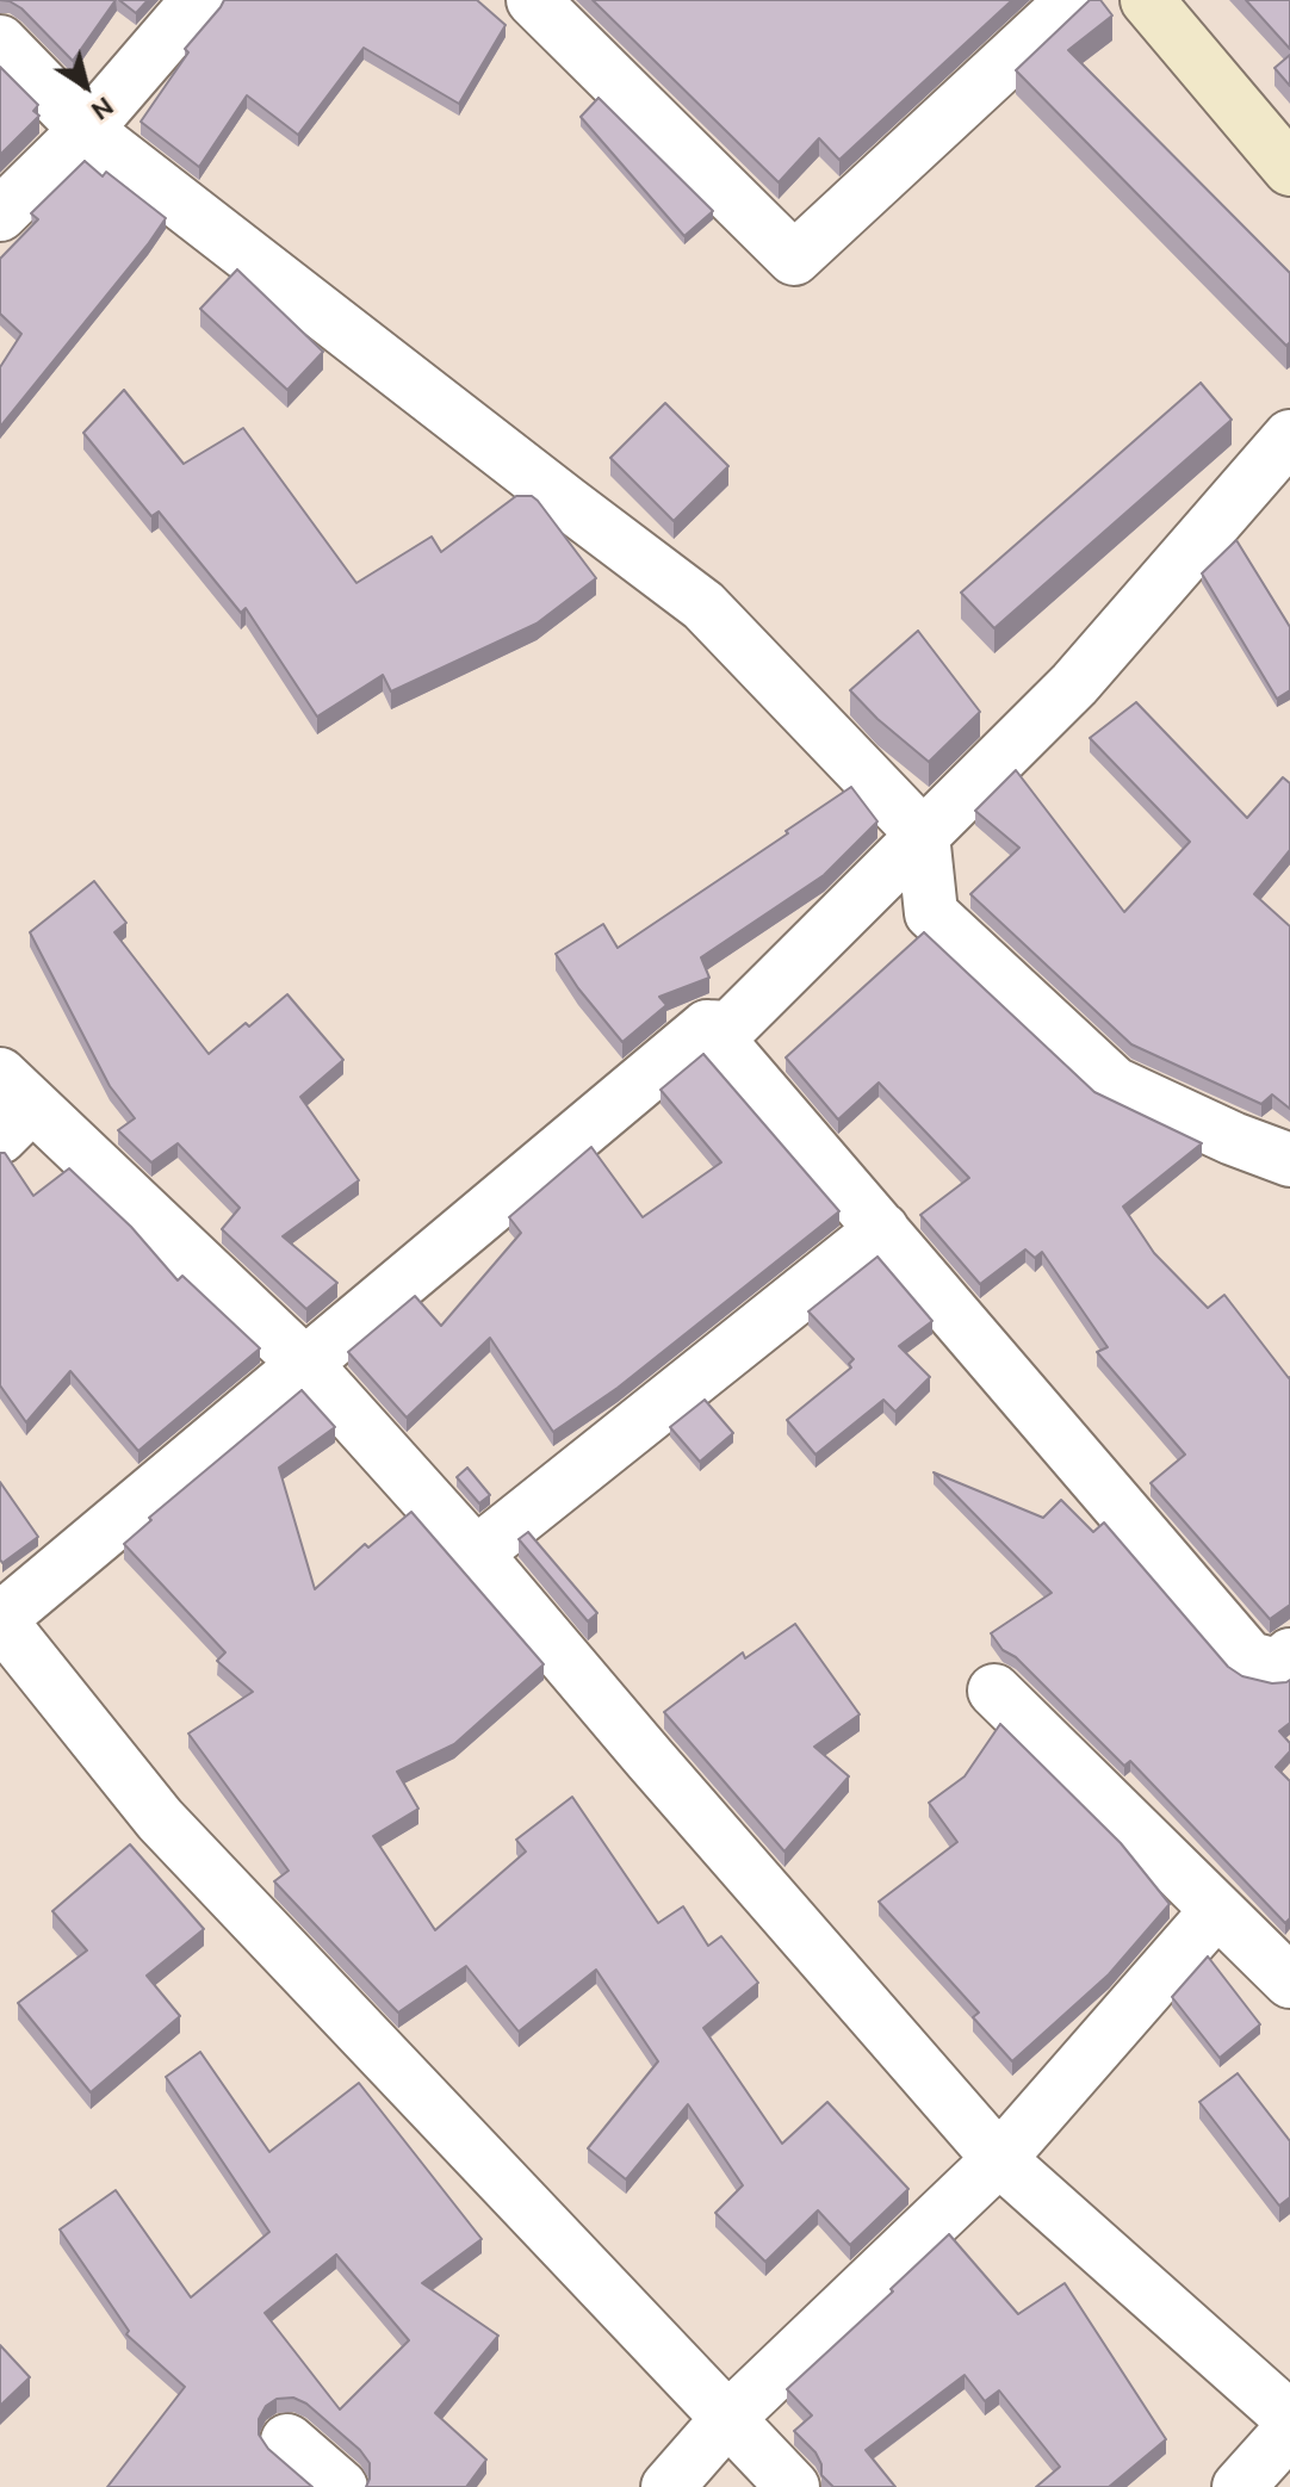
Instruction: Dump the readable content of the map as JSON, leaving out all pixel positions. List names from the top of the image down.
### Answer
{
  "north": "bottom right"
}
